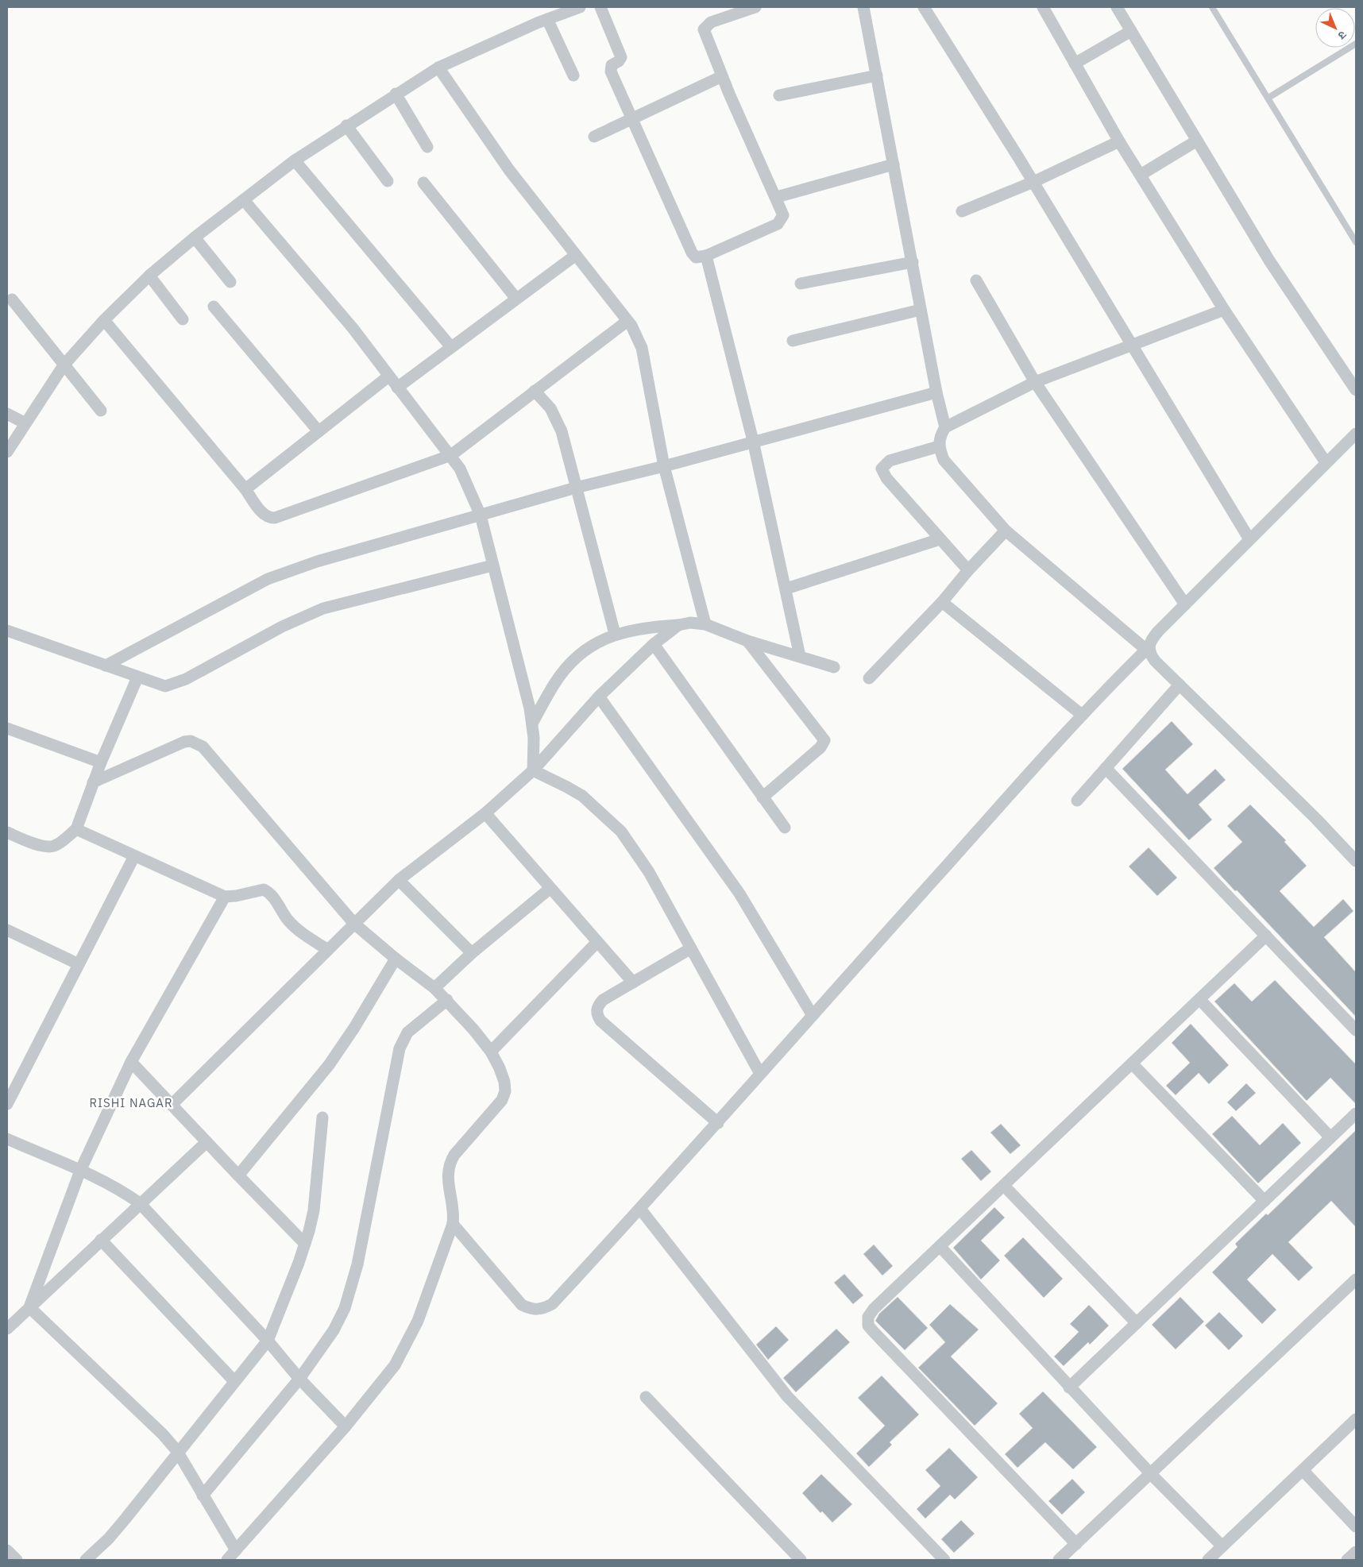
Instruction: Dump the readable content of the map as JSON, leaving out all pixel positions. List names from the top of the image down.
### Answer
{
  "districts": ["RISHI NAGAR"],
  "north": "bottom right"
}
